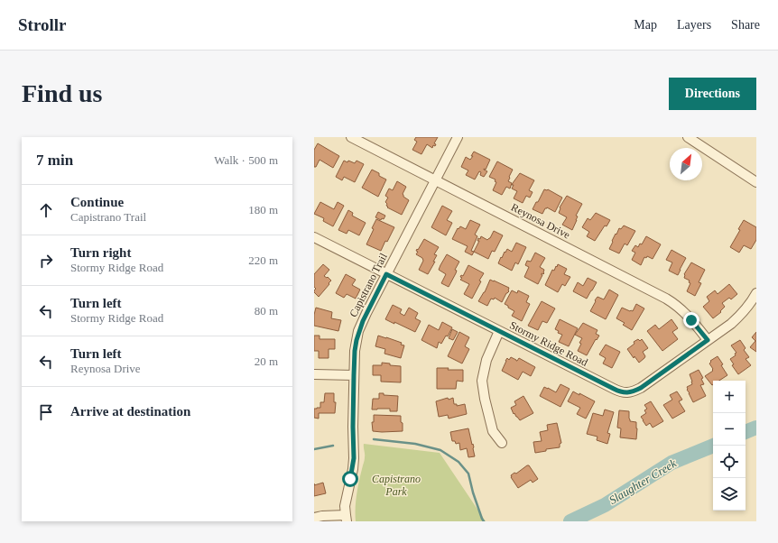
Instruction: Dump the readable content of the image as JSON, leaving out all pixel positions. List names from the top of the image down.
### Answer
{
  "streets": {
    "street": ["Reynosa Drive", "Capistrano Trail", "Stormy Ridge Road"]
  },
  "crossings": [
    ["Reynosa Drive", "Capistrano Trail"],
    ["Reynosa Drive", "Stormy Ridge Road"],
    ["Capistrano Trail", "Stormy Ridge Road"]
  ],
  "water": ["Slaughter Creek"],
  "parks": ["Capistrano Park"],
  "north": "top right",
  "page": {
    "header": "Strollr",
    "nav": ["Map", "Layers", "Share"],
    "buttons": "Directions",
    "title": "Find us",
    "heading": ["7 min", "Walk · 500 m"],
    "list": [
      ["Continue", "Capistrano Trail", "180 m"],
      ["Turn right", "Stormy Ridge Road", "220 m"],
      ["Turn left", "Stormy Ridge Road", "80 m"],
      ["Turn left", "Reynosa Drive", "20 m"],
      "Arrive at destination"
    ],
    "map_buttons": ["+", "−"]
  }
}
